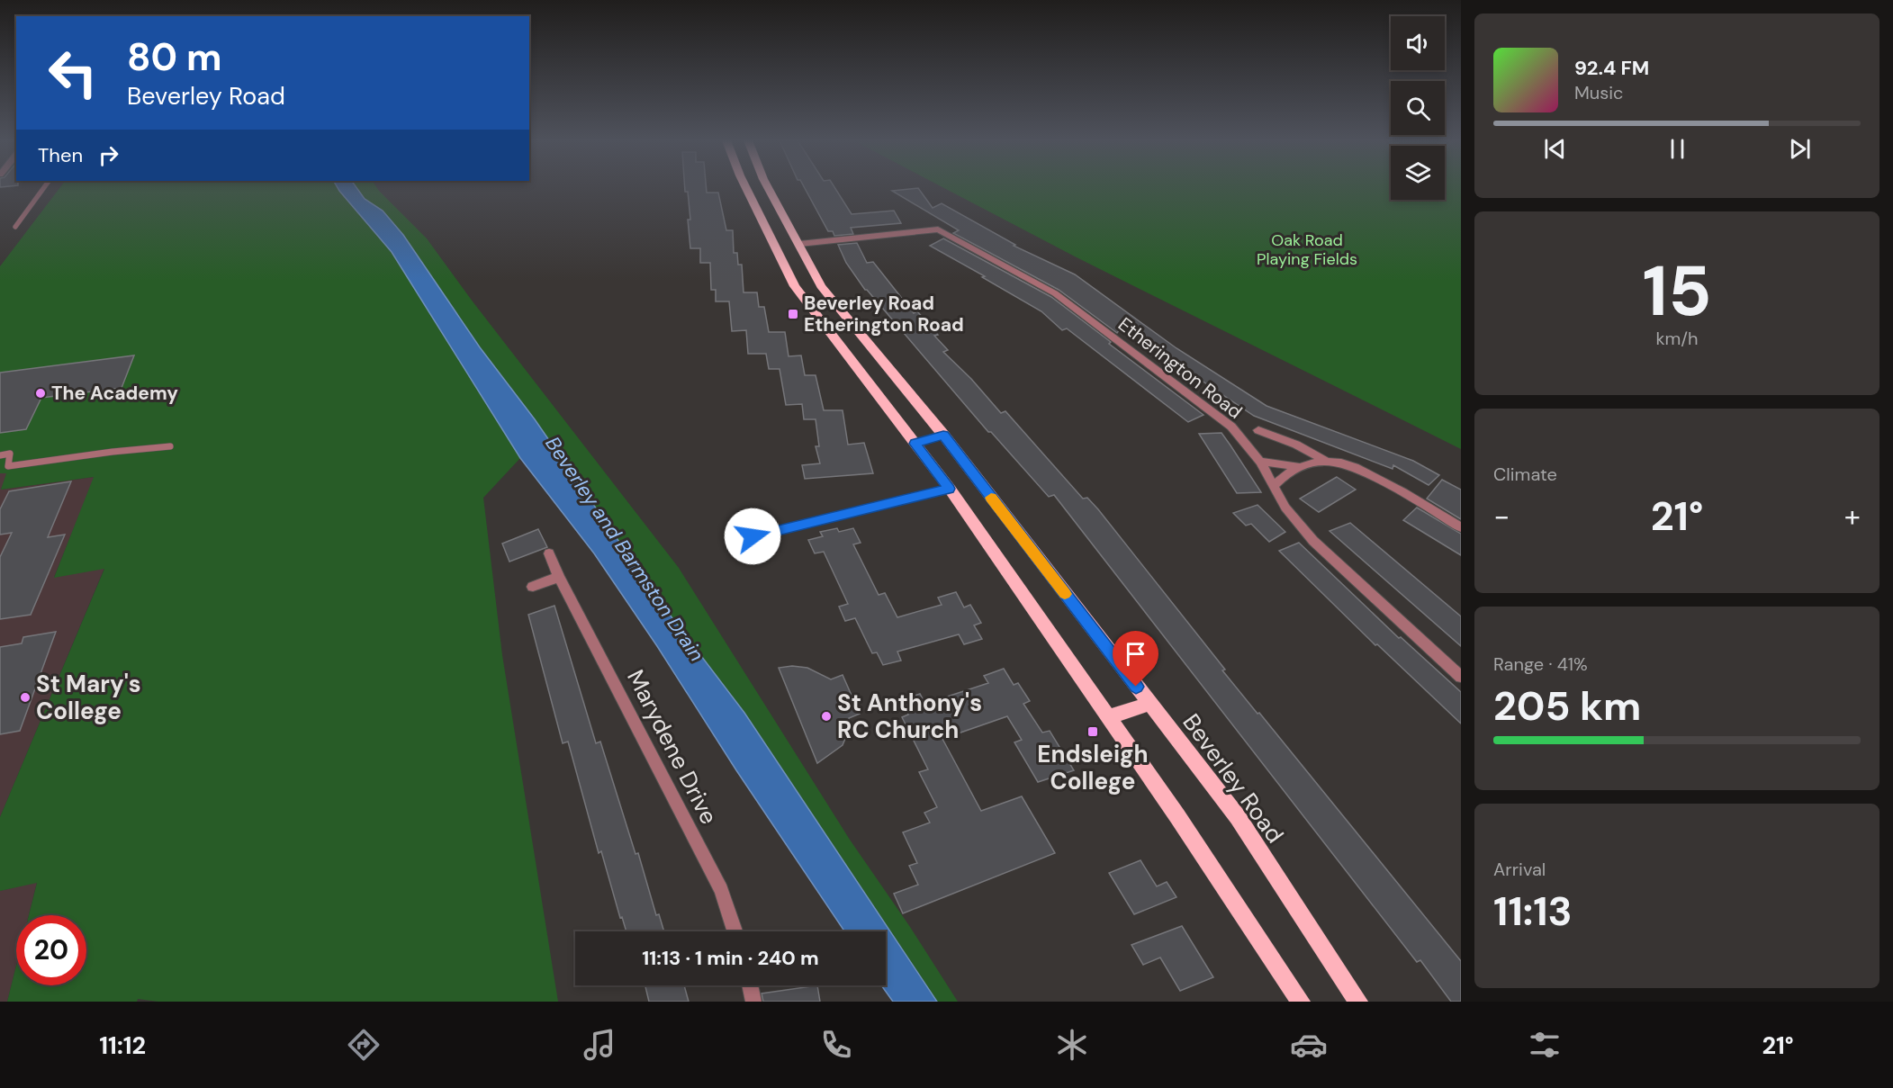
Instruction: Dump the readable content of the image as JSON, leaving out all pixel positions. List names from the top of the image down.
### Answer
{
  "streets": {
    "main road": ["Beverley Road"],
    "street": ["Etherington Road", "Marydene Drive"]
  },
  "crossings": [
    ["Etherington Road", "Beverley Road"]
  ],
  "water": ["Beverley and Barmston Drain"],
  "parks": ["Oak Road Playing Fields"],
  "places": {
    "transit": ["Beverley Road Etherington Road", "Endsleigh College"],
    "other": ["The Academy", "St Mary's College", "St Anthony's RC Church"]
  },
  "page": {
    "turn": ["80 m", "Beverley Road"],
    "song": ["92.4 FM", "Music"],
    "then": "Then",
    "tile": [
      ["15", "km/h"],
      "Climate",
      ["Range · 41%", "205 km"],
      ["Arrival", "11:13"]
    ],
    "heat": ["−", "21°", "+"],
    "limit": "20",
    "trip": "11:13 · 1 min · 240 m",
    "tabs": ["11:12", "21°"]
  }
}
